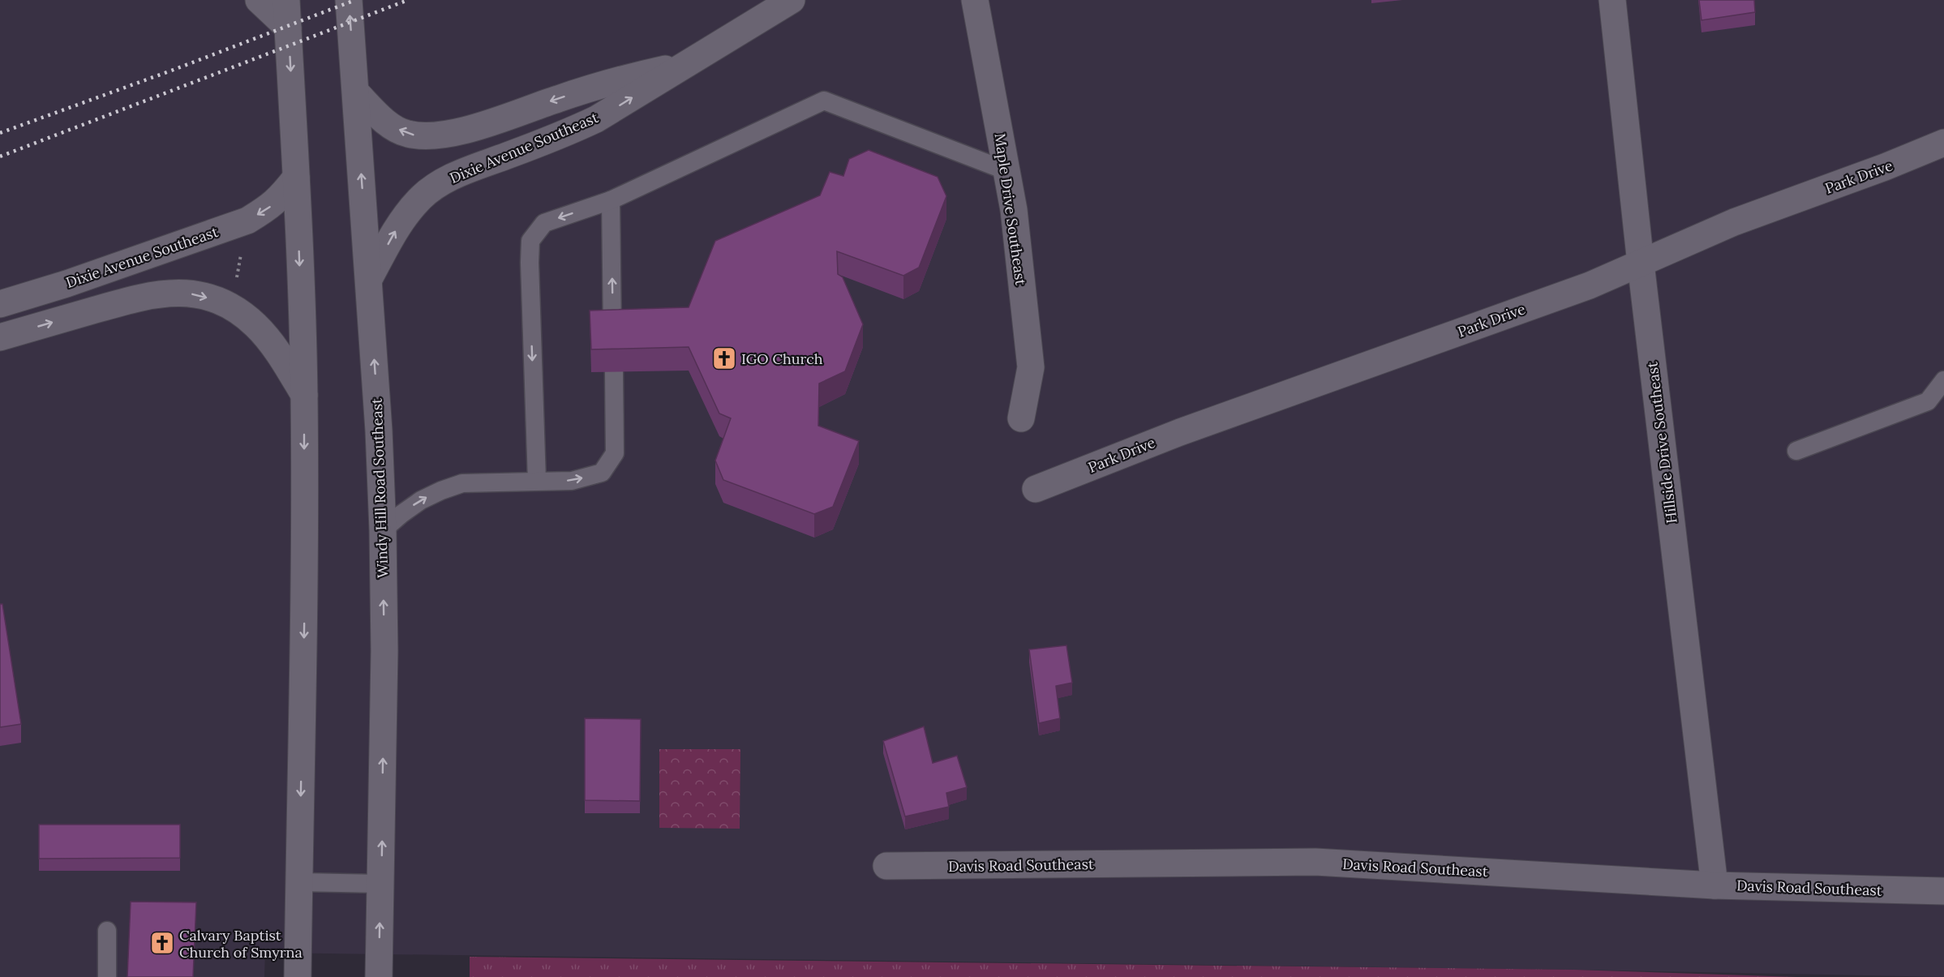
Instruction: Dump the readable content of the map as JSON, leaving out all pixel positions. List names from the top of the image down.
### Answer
{
  "streets": {
    "street": [
      "Dixie Avenue Southeast",
      "Park Drive",
      "Maple Drive Southeast",
      "Hillside Drive Southeast",
      "Windy Hill Road Southeast",
      "Davis Road Southeast"
    ]
  },
  "crossings": [
    ["Dixie Avenue Southeast", "Windy Hill Road Southeast"],
    ["Park Drive", "Hillside Drive Southeast"],
    ["Hillside Drive Southeast", "Davis Road Southeast"]
  ],
  "places": {
    "church": ["IGO Church", "Calvary Baptist Church of Smyrna"]
  }
}
